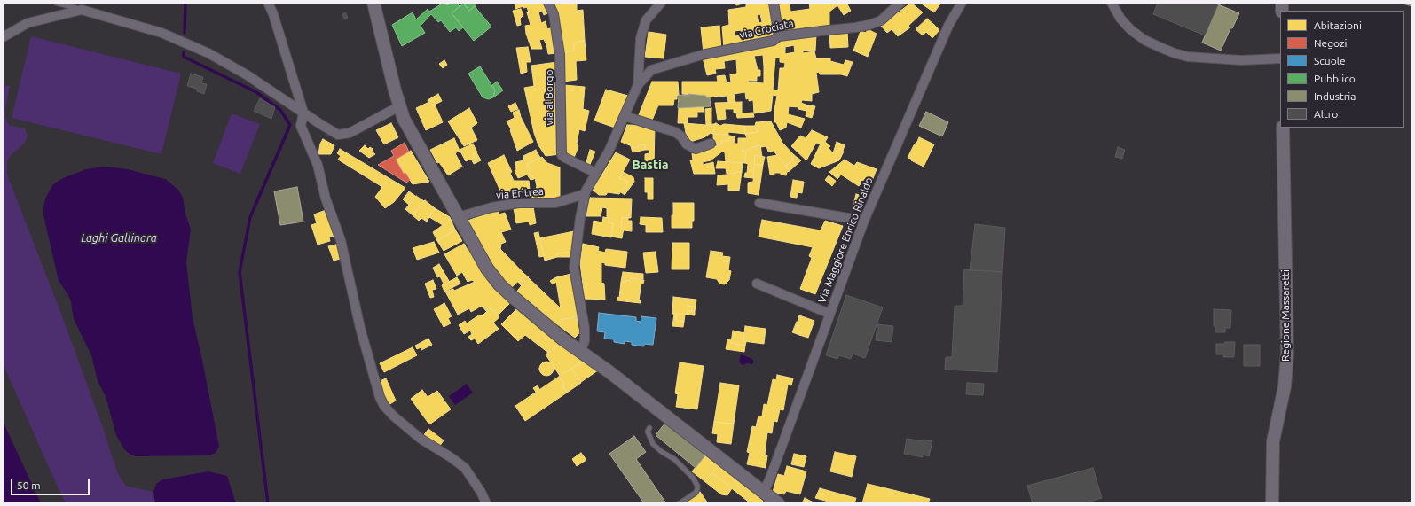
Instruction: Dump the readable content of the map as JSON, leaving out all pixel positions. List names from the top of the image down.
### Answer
{
  "streets": {
    "main road": ["Regione Massaretti"],
    "street": [
      "via Crociata",
      "via al Borgo",
      "via Eritrea",
      "Via Maggiore Enrico Rinaldo"
    ]
  },
  "districts": ["Bastia"],
  "water": ["Laghi Gallinara"],
  "legend": [
    "Abitazioni",
    "Negozi",
    "Scuole",
    "Pubblico",
    "Industria",
    "Altro"
  ],
  "scale_bar": "50 m"
}
